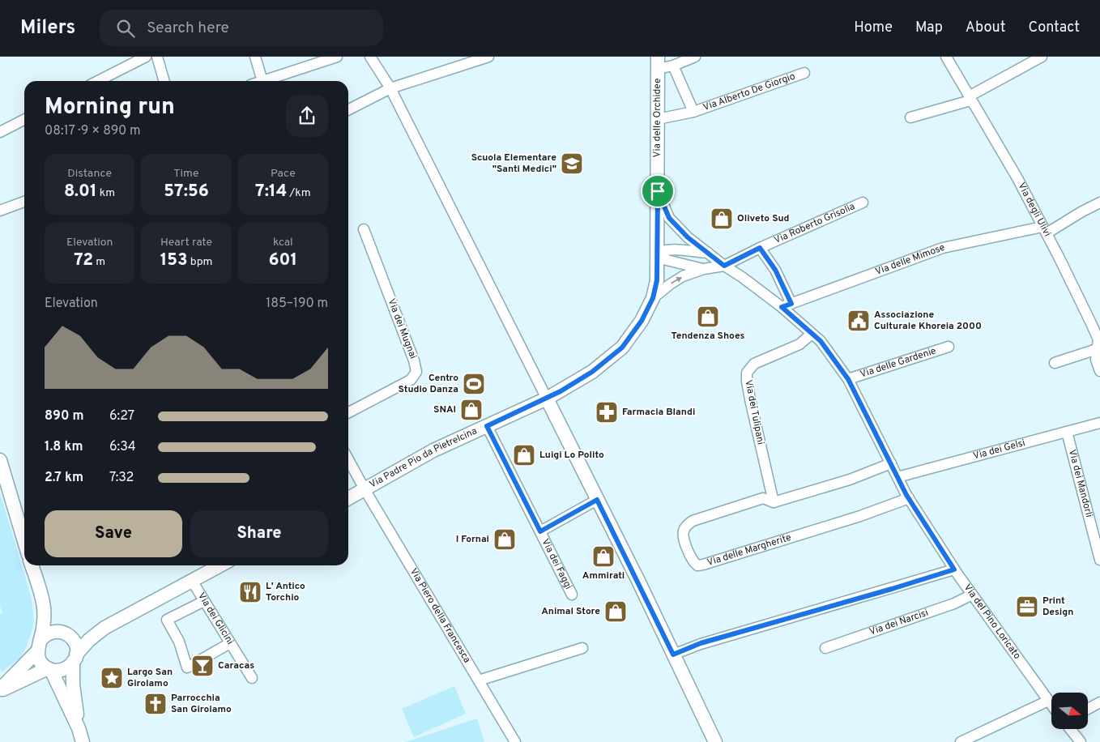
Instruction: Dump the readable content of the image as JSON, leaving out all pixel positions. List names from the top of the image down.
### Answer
{
  "streets": {
    "street": [
      "Via Alberto De Giorgio",
      "Via delle Orchidee",
      "Via degli Ulivi",
      "Via Roberto Grisolia",
      "Via delle Mimose",
      "Via dei Mugnai",
      "Via delle Gardenie",
      "Via dei Tulipani",
      "Via dei Gelsi",
      "Via Padre Pio da Pietrelcina",
      "Via dei Mandorli",
      "Via delle Margherite",
      "Via dei Faggi",
      "Via Piero della Francesca",
      "Via dei Glicini",
      "Via dei Narcisi",
      "Via del Pino Loricato"
    ]
  },
  "crossings": [
    ["Via Alberto De Giorgio", "Via delle Orchidee"],
    ["Via delle Orchidee", "Via Padre Pio da Pietrelcina"],
    ["Via delle Orchidee", "Via del Pino Loricato"],
    ["Via degli Ulivi", "Via delle Mimose"],
    ["Via Roberto Grisolia", "Via del Pino Loricato"],
    ["Via delle Mimose", "Via del Pino Loricato"],
    ["Via delle Gardenie", "Via del Pino Loricato"],
    ["Via dei Tulipani", "Via delle Margherite"],
    ["Via dei Tulipani", "Via del Pino Loricato"],
    ["Via dei Gelsi", "Via dei Mandorli"],
    ["Via dei Gelsi", "Via del Pino Loricato"],
    ["Via Padre Pio da Pietrelcina", "Via dei Faggi"],
    ["Via Padre Pio da Pietrelcina", "Via Piero della Francesca"],
    ["Via delle Margherite", "Via del Pino Loricato"],
    ["Via dei Narcisi", "Via del Pino Loricato"]
  ],
  "places": {
    "school or university": ["Scuola Elementare \"Santi Medici\""],
    "shop": [
      "Oliveto Sud",
      "Tendenza Shoes",
      "SNAI",
      "Luigi Lo Polito",
      "I Fornai",
      "Ammirati",
      "Animal Store"
    ],
    "public building": ["Associazione Culturale Khoreia 2000"],
    "sports": ["Centro Studio Danza"],
    "pharmacy": ["Farmacia Blandi"],
    "restaurant": ["L' Antico Torchio"],
    "office": ["Print Design"],
    "bar": ["Caracas"],
    "place": ["Largo San Girolamo"],
    "church": ["Parrocchia San Girolamo"]
  },
  "north": "right",
  "page": {
    "header": "Milers",
    "search": "Search here",
    "nav": [
      "Home",
      "Map",
      "About",
      "Contact"
    ],
    "heading": ["Morning run", "08:17 · 9 × 890 m"],
    "stats": [
      ["Distance", "8.01 km"],
      ["Time", "57:56"],
      ["Pace", "7:14 /km"],
      ["Elevation", "72 m"],
      ["Heart rate", "153 bpm"],
      ["kcal", "601"]
    ],
    "chart": ["Elevation", "185–190 m"],
    "list": [
      {
        "name": "890 m",
        "note": "6:27"
      },
      {
        "name": "1.8 km",
        "note": "6:34"
      },
      {
        "name": "2.7 km",
        "note": "7:32"
      }
    ],
    "buttons": ["Save", "Share"]
  }
}
